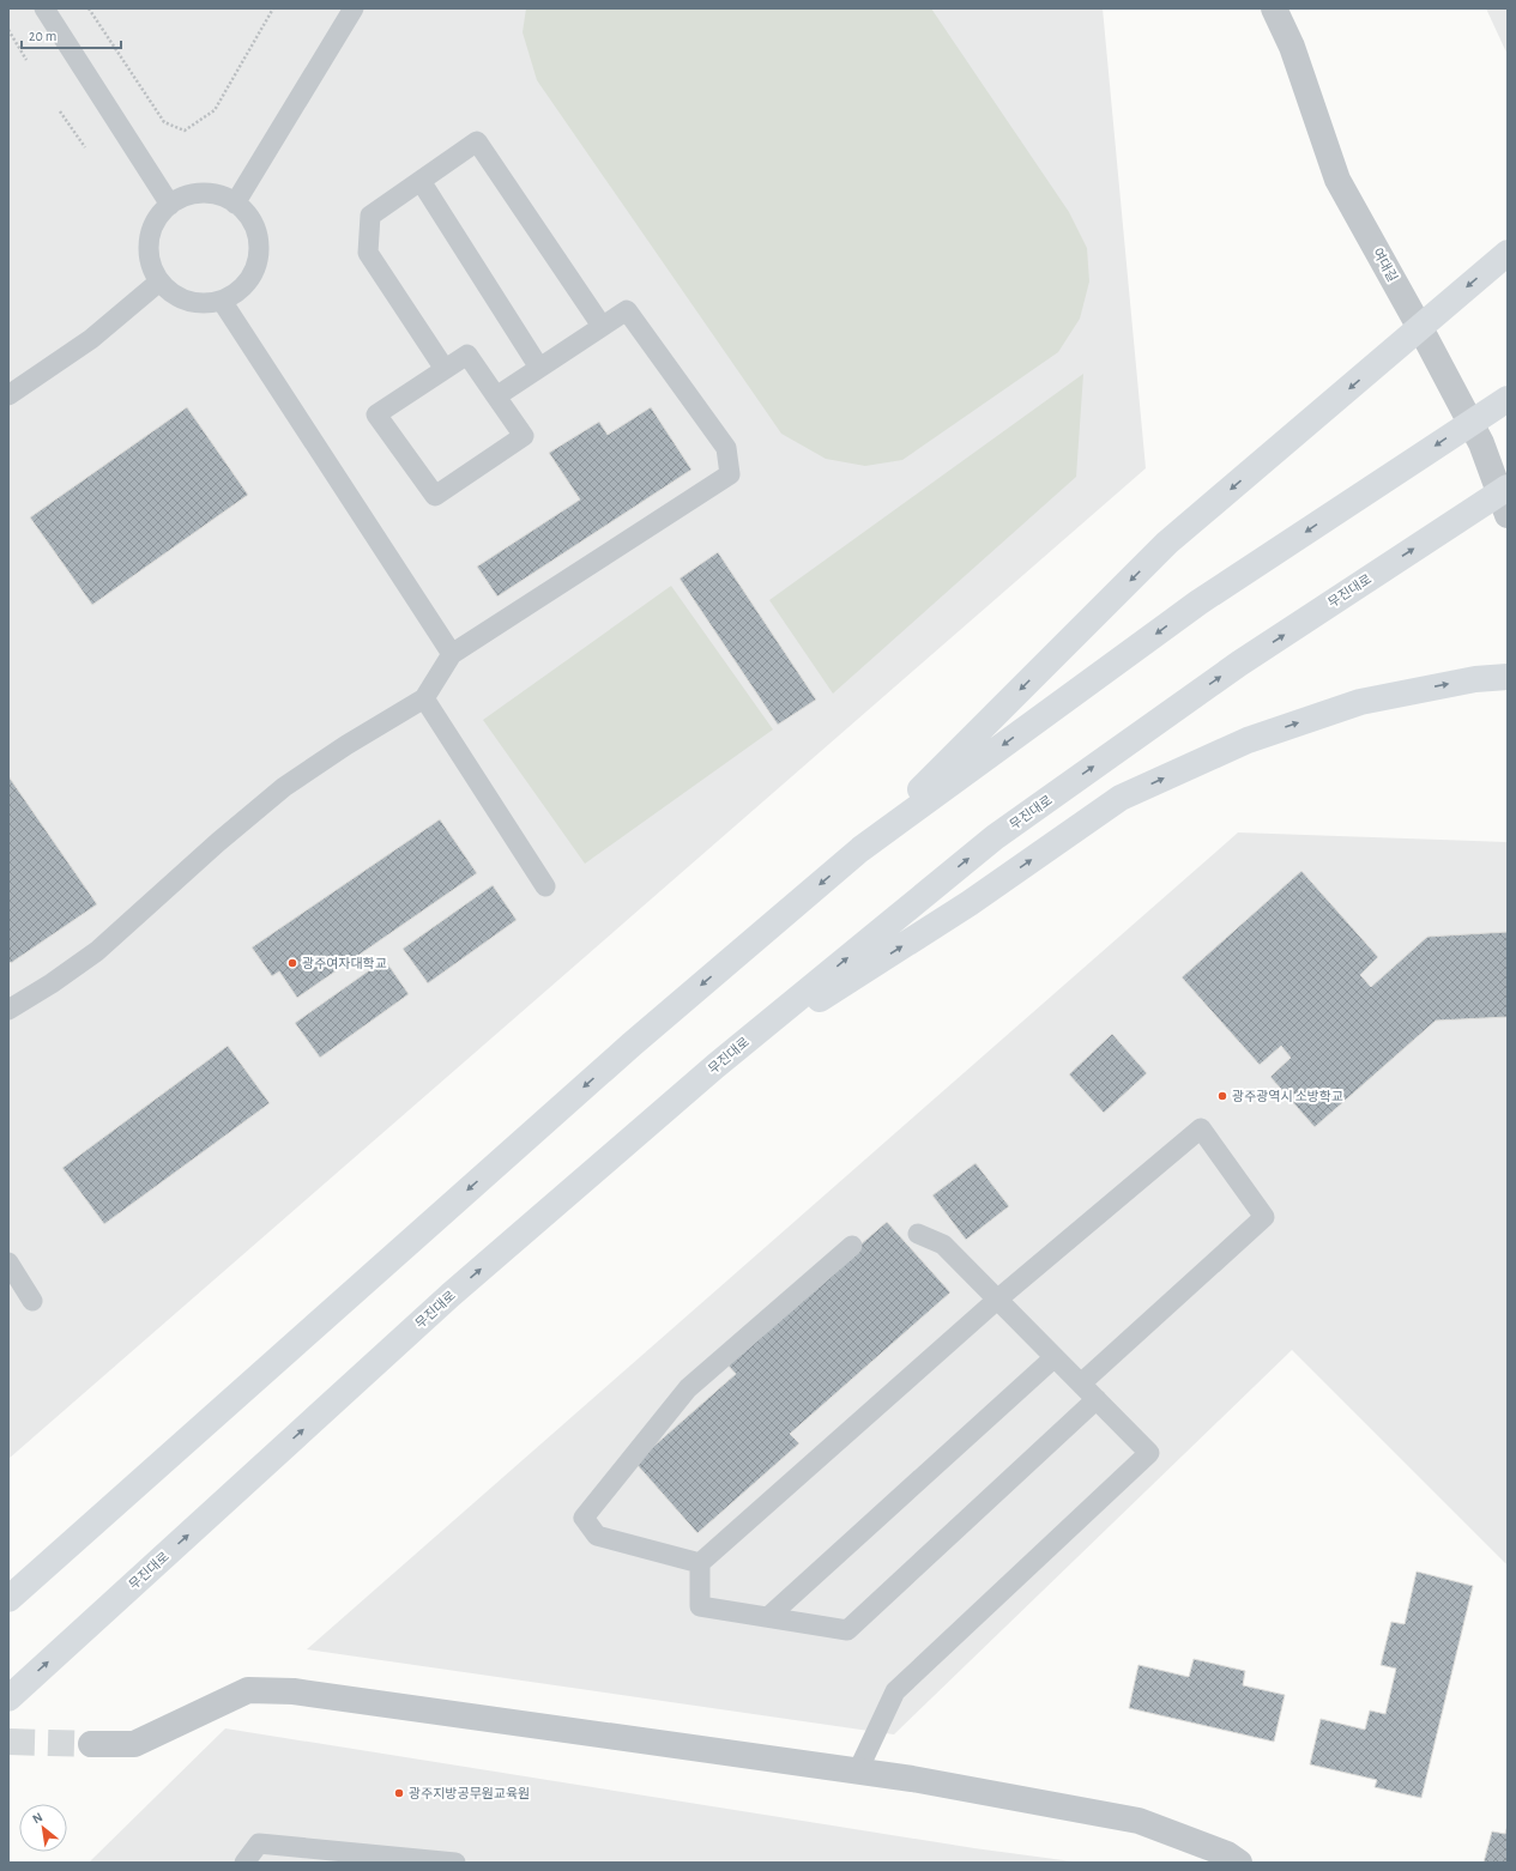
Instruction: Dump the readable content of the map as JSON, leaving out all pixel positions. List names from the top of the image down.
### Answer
{
  "streets": {
    "highway": ["무진대로"],
    "street": ["여대길"]
  },
  "places": ["광주여자대학교", "광주광역시 소방학교", "광주지방공무원교육원"],
  "scale_bar": "20 m",
  "north": "top left"
}
